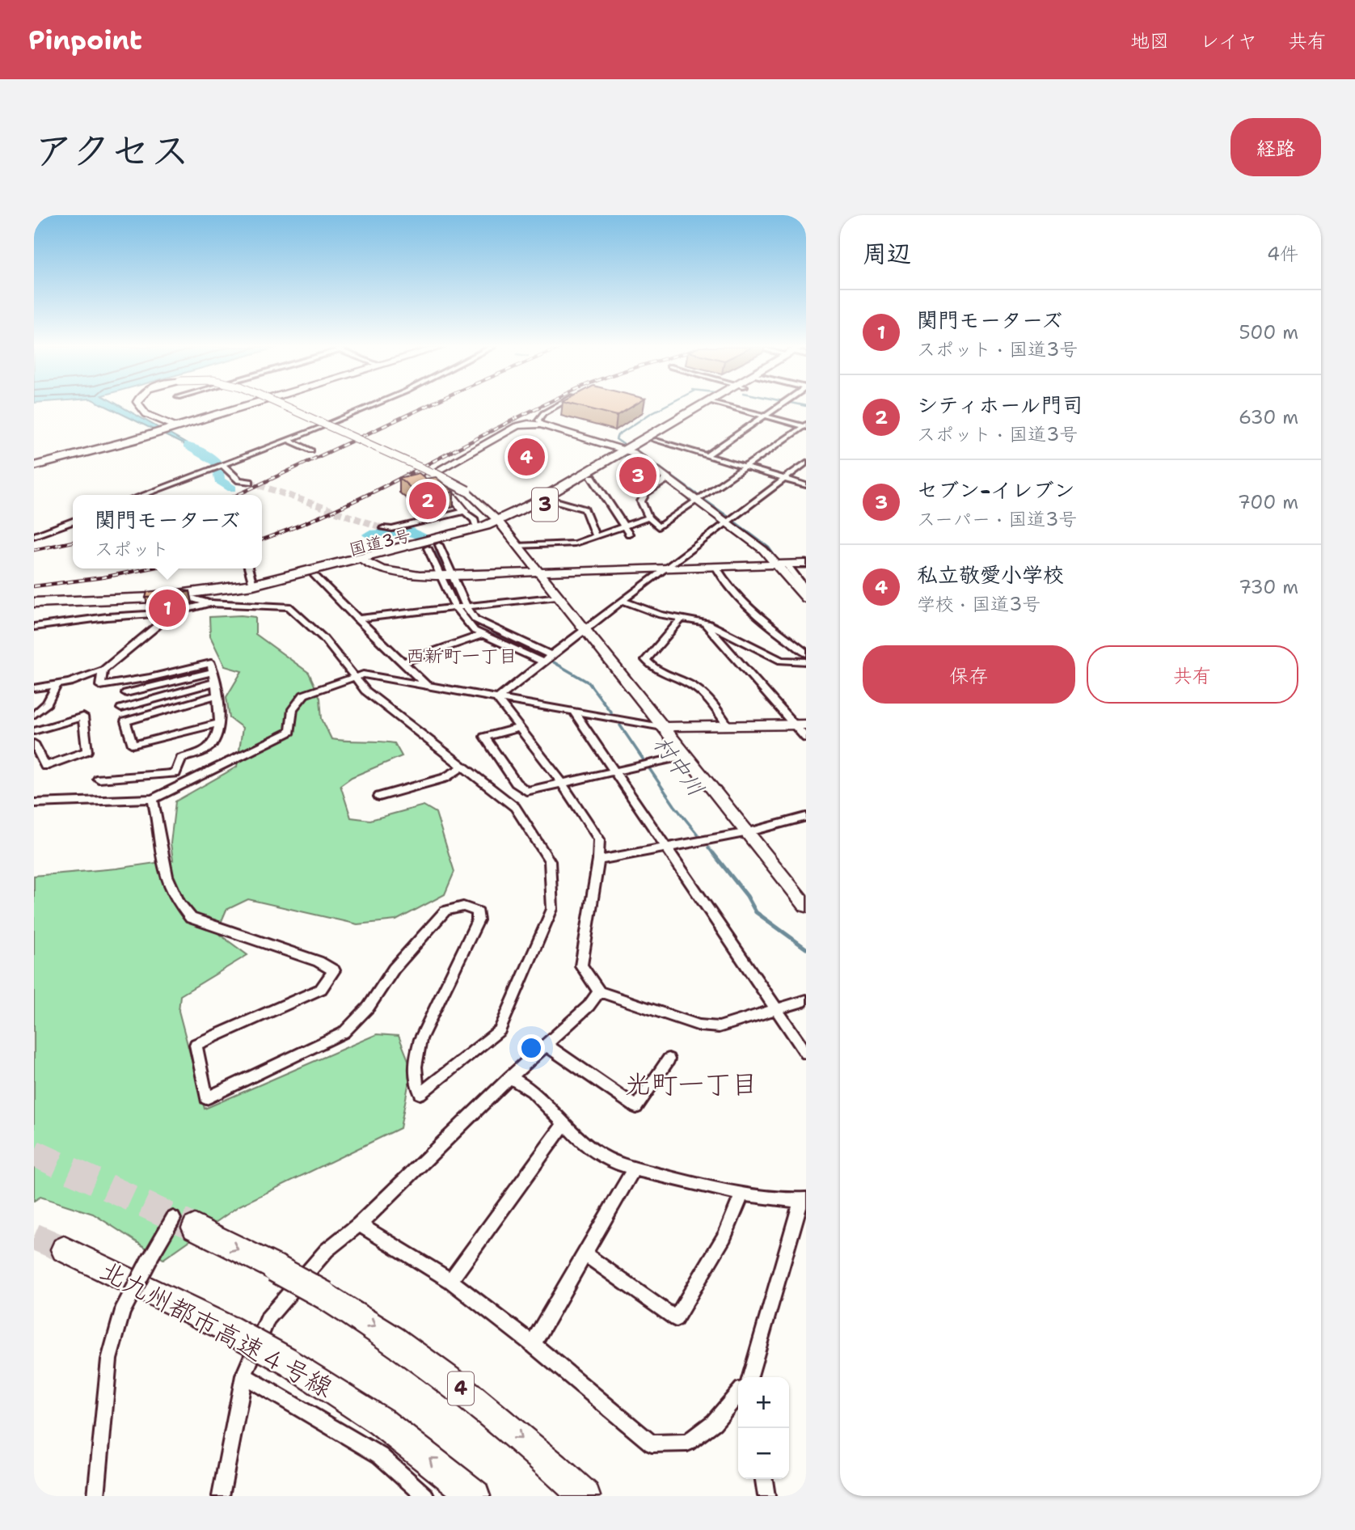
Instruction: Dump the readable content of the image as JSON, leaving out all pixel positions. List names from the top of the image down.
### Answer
{
  "streets": {
    "highway": [
      "3",
      "国道3号",
      "北九州都市高速４号線",
      "4"
    ]
  },
  "districts": ["西新町一丁目", "光町一丁目"],
  "water": ["村中川"],
  "page": {
    "header": "Pinpoint",
    "nav": ["地図", "レイヤ", "共有"],
    "title": "アクセス",
    "buttons": [
      "経路",
      ["保存", "共有"]
    ],
    "heading": ["周辺", "4件"],
    "list": [
      {
        "mark": "1",
        "name": "関門モーターズ",
        "note": "スポット · 国道3号",
        "value": "500 m"
      },
      {
        "mark": "2",
        "name": "シティホール門司",
        "note": "スポット · 国道3号",
        "value": "630 m"
      },
      {
        "mark": "3",
        "name": "セブン-イレブン",
        "note": "スーパー · 国道3号",
        "value": "700 m"
      },
      {
        "mark": "4",
        "name": "私立敬愛小学校",
        "note": "学校 · 国道3号",
        "value": "730 m"
      }
    ],
    "pins": [
      "4",
      "3",
      "2",
      "1"
    ],
    "popup": ["関門モーターズ", "スポット"],
    "map_buttons": ["+", "−"]
  }
}
